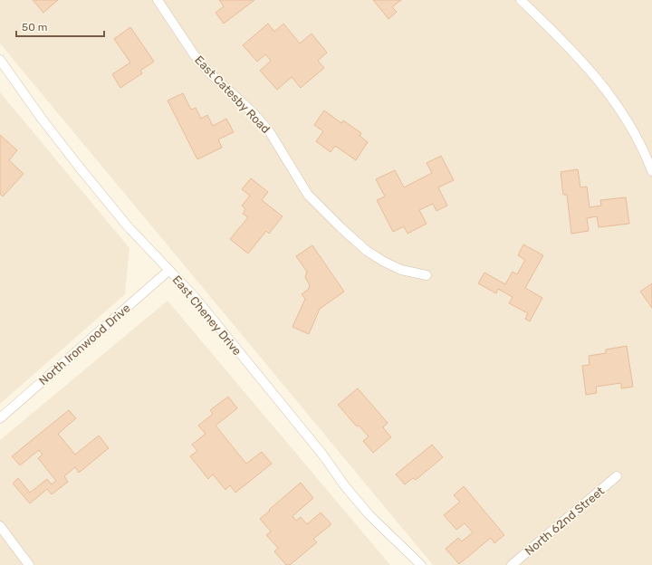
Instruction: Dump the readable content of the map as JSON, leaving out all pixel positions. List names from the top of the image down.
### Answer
{
  "streets": {
    "street": [
      "East Catesby Road",
      "East Cheney Drive",
      "North Ironwood Drive",
      "North 62nd Street"
    ]
  },
  "crossings": [
    ["East Cheney Drive", "North Ironwood Drive"]
  ],
  "scale_bar": "50 m"
}
